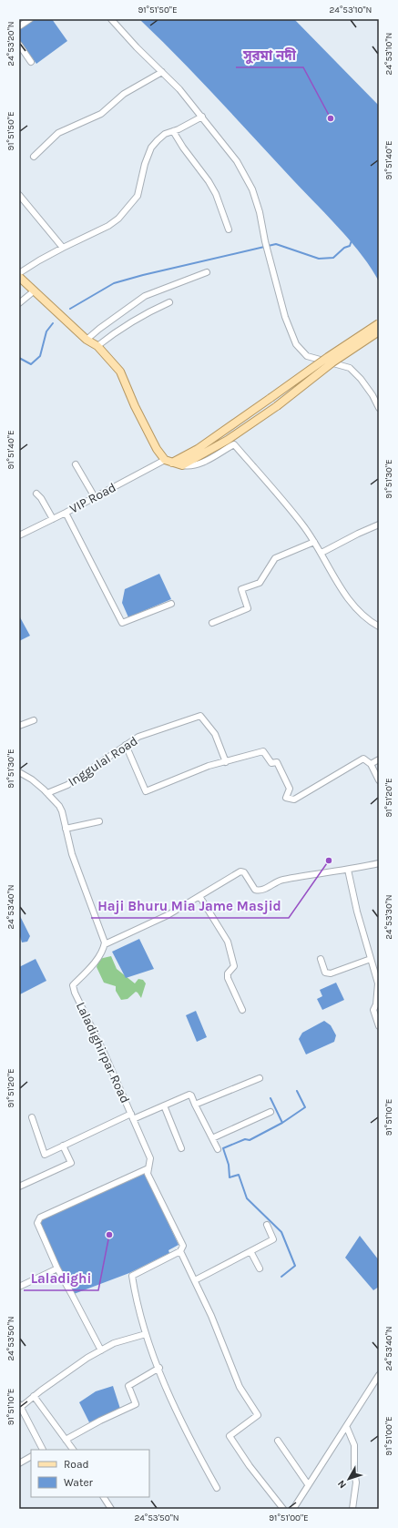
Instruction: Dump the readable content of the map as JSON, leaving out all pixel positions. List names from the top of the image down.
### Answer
{
  "streets": {
    "street": ["VIP Road", "Inggulal Road", "Laladighirpar Road"]
  },
  "places": ["সুরমা নদী", "Haji Bhuru Mia Jame Masjid", "Laladighi"],
  "legend": ["Road", "Water"],
  "north": "bottom left",
  "coordinates": [
    "91°51'50\"E",
    "24°53'10\"N",
    "24°53'20\"N",
    "91°51'40\"E",
    "91°51'30\"E",
    "91°51'20\"E",
    "24°53'40\"N",
    "24°53'30\"N",
    "91°51'10\"E",
    "24°53'50\"N",
    "91°51'00\"E"
  ]
}
